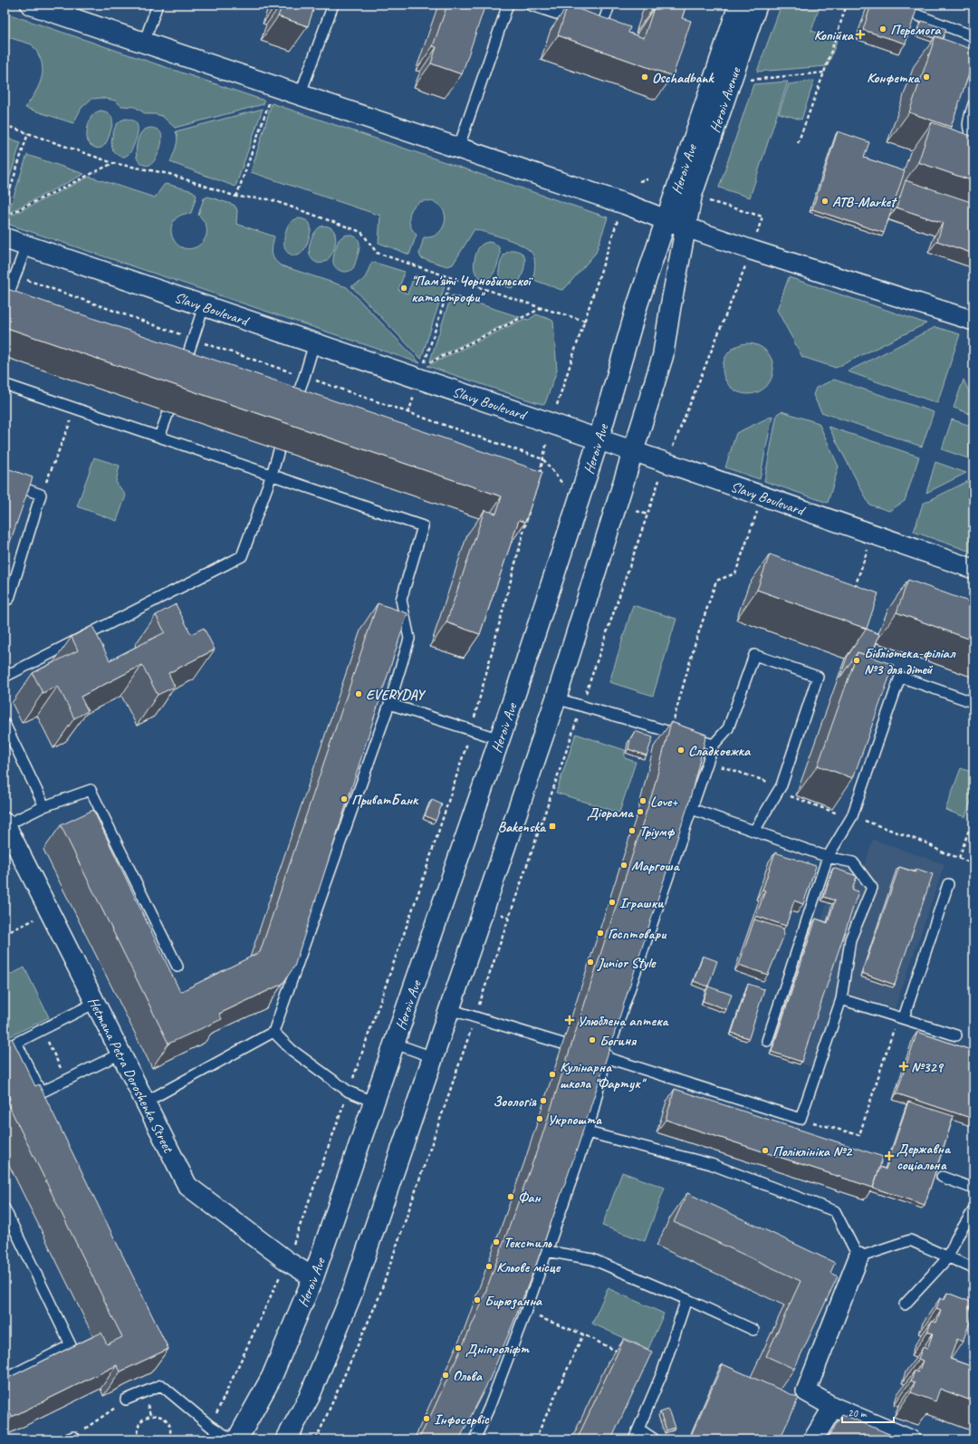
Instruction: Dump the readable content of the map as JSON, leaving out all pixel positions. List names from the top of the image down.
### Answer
{
  "streets": {
    "main road": ["Heroiv Avenue", "Heroiv Ave", "Slavy Boulevard"],
    "street": ["Hetmana Petra Doroshenka Street"]
  },
  "crossings": [
    ["Heroiv Avenue", "Heroiv Ave"],
    ["Heroiv Ave", "Slavy Boulevard"],
    ["Heroiv Ave", "Hetmana Petra Doroshenka Street"]
  ],
  "places": {
    "other": [
      "Перемога",
      "Oschadbank",
      "Конфетка",
      "ATB-Market",
      "\"Пам'яті Чорнобильскої катастрофи\"",
      "Бібліотека-філіал №3 для дітей",
      "EVERYDAY",
      "Сладкоежка",
      "ПриватБанк",
      "Love+",
      "Діорама",
      "Тріумф",
      "Маргоша",
      "Іграшки",
      "Госптовари",
      "Junior Style",
      "Богиня",
      "Кулінарна школа \"Фартук\"",
      "Зоологія",
      "Укрпошта",
      "Поліклініка №2",
      "Фан",
      "Текстиль",
      "Кльове місце",
      "Бирюзанна",
      "Дніпроліфт",
      "Ольва",
      "Інфосервіс"
    ],
    "health": [
      "Копійка",
      "Улюблена аптека",
      "№329",
      "Державна соціальна"
    ],
    "transit": ["Bakenska"]
  },
  "scale_bar": "20 m"
}
